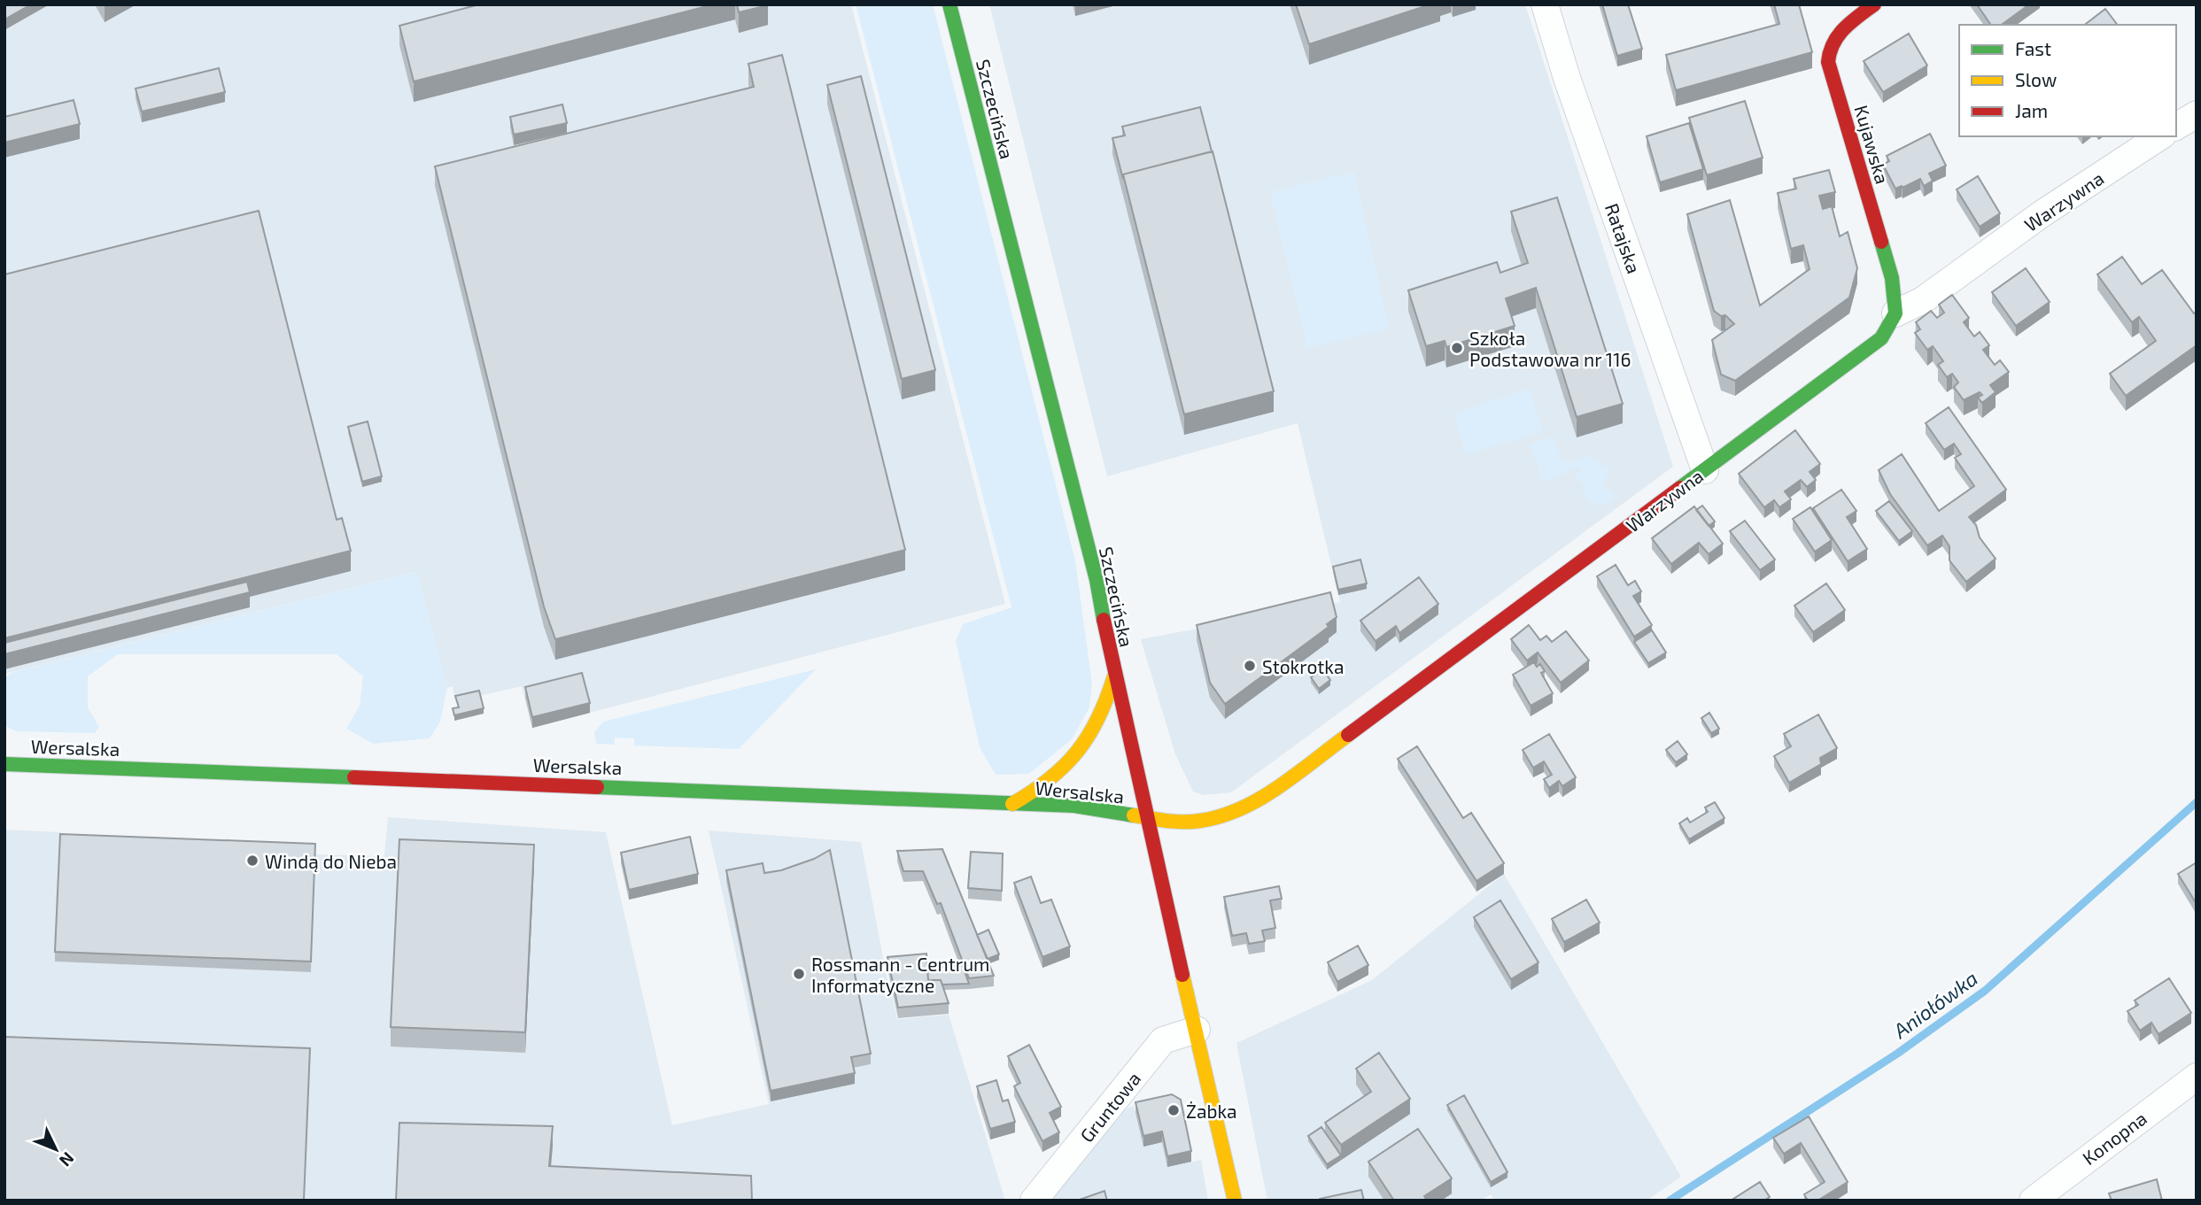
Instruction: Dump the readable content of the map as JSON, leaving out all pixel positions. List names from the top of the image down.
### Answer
{
  "streets": {
    "street": [
      "Szczecińska",
      "Kujawska",
      "Warzywna",
      "Ratajska",
      "Wersalska",
      "Gruntowa",
      "Konopna"
    ]
  },
  "crossings": [
    ["Szczecińska", "Warzywna"],
    ["Szczecińska", "Wersalska"],
    ["Szczecińska", "Gruntowa"],
    ["Kujawska", "Warzywna"],
    ["Warzywna", "Ratajska"],
    ["Warzywna", "Wersalska"]
  ],
  "water": ["Aniołówka"],
  "places": [
    "Szkoła Podstawowa nr 116",
    "Stokrotka",
    "Windą do Nieba",
    "Rossmann - Centrum Informatyczne",
    "Żabka"
  ],
  "legend": ["Fast", "Slow", "Jam"],
  "north": "bottom right"
}
